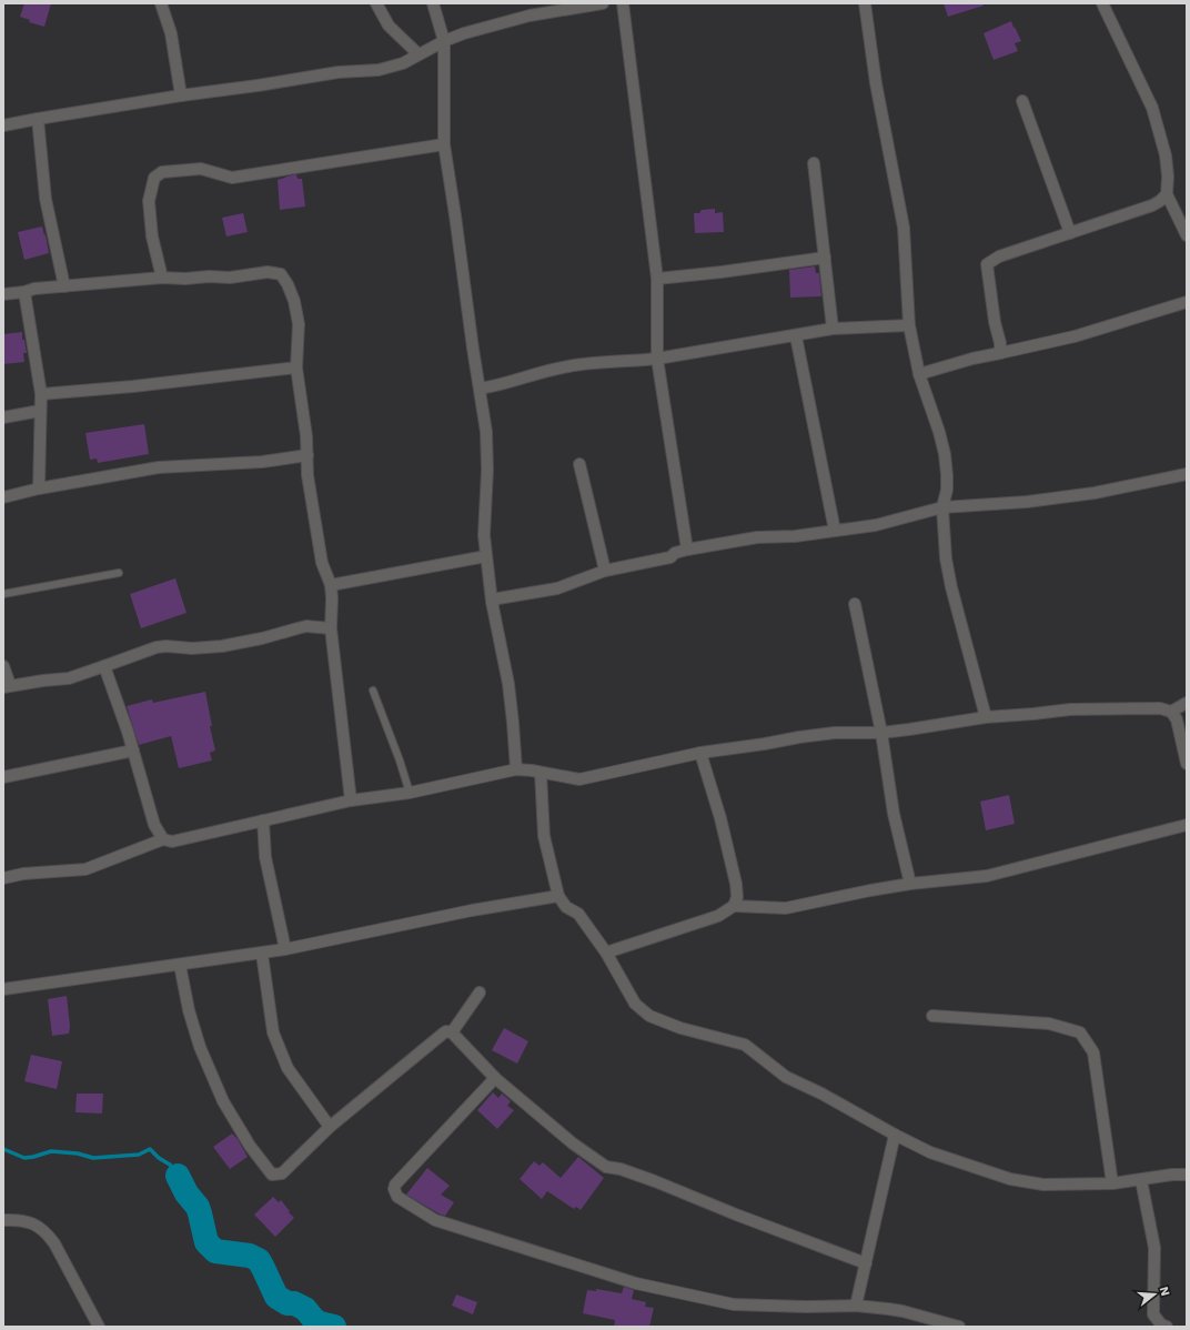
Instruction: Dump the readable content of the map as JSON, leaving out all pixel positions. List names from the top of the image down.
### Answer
{
  "north": "right"
}
